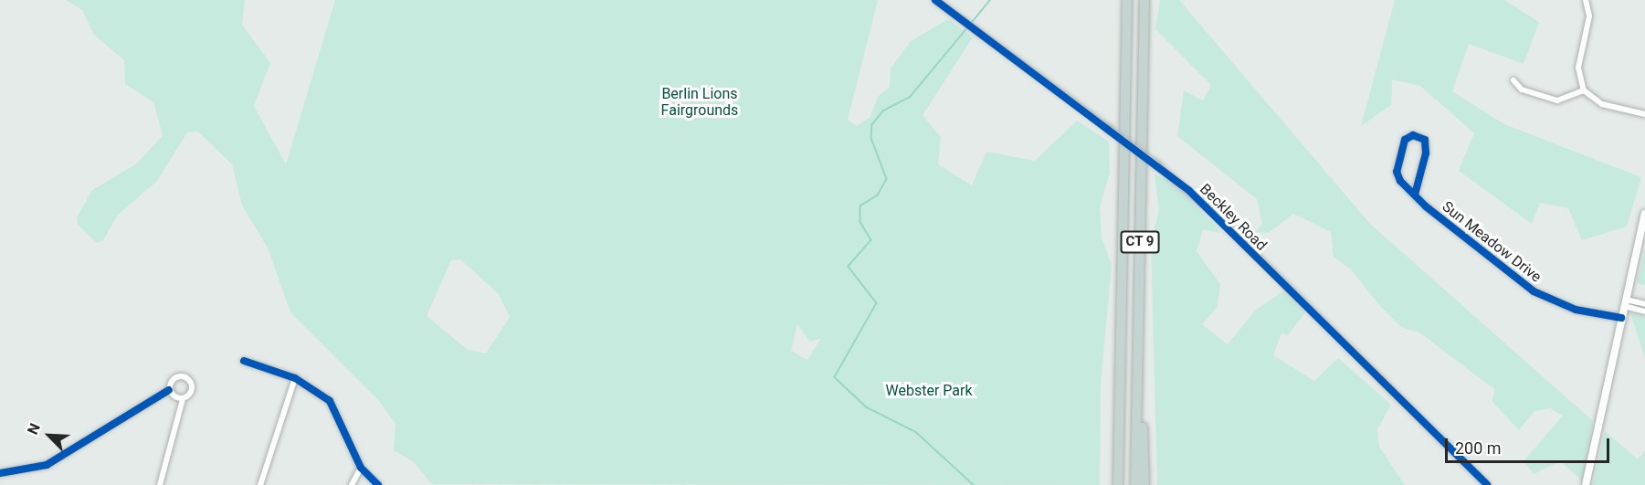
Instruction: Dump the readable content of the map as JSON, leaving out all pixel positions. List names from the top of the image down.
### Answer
{
  "streets": {
    "highway": ["CT 9"],
    "street": ["Beckley Road", "Sun Meadow Drive"]
  },
  "parks": ["Berlin Lions Fairgrounds", "Webster Park"],
  "scale_bar": "200 m",
  "north": "top left"
}
